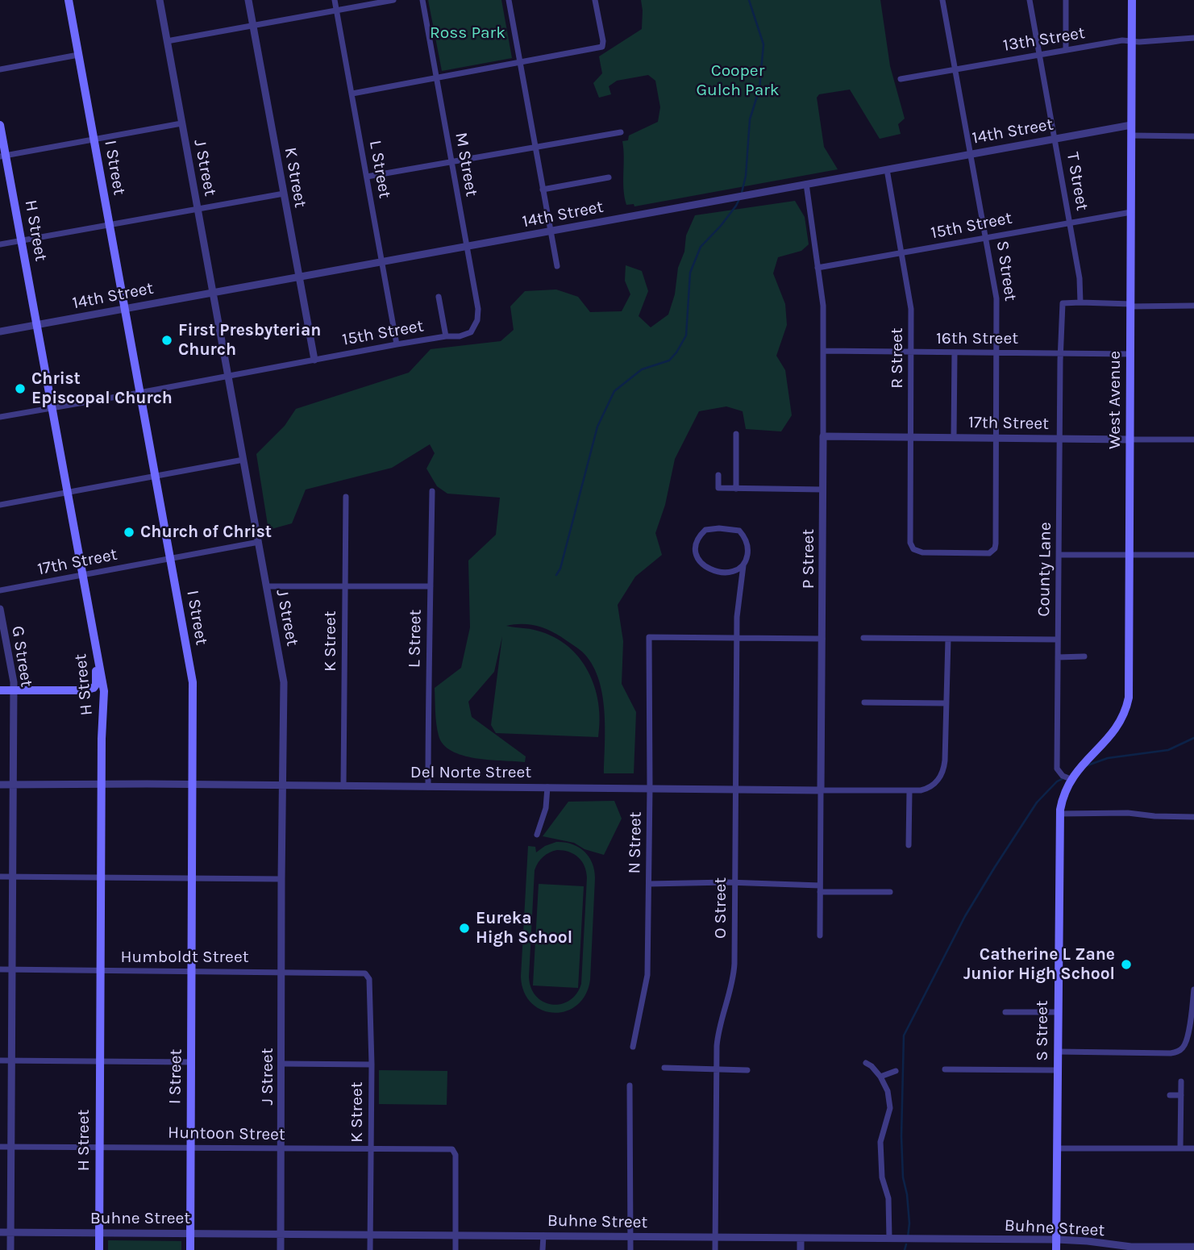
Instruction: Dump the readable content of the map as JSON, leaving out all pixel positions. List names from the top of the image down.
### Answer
{
  "streets": {
    "main road": [
      "I Street",
      "H Street",
      "S Street",
      "West Avenue"
    ],
    "street": [
      "13th Street",
      "14th Street",
      "M Street",
      "J Street",
      "L Street",
      "K Street",
      "T Street",
      "15th Street",
      "16th Street",
      "R Street",
      "17th Street",
      "P Street",
      "County Lane",
      "G Street",
      "Del Norte Street",
      "N Street",
      "O Street",
      "Humboldt Street",
      "Huntoon Street",
      "Buhne Street"
    ]
  },
  "crossings": [
    ["13th Street", "T Street"],
    ["13th Street", "S Street"],
    ["13th Street", "West Avenue"],
    ["14th Street", "M Street"],
    ["14th Street", "I Street"],
    ["14th Street", "J Street"],
    ["14th Street", "L Street"],
    ["14th Street", "K Street"],
    ["14th Street", "T Street"],
    ["14th Street", "H Street"],
    ["14th Street", "S Street"],
    ["14th Street", "R Street"],
    ["14th Street", "West Avenue"],
    ["14th Street", "P Street"],
    ["M Street", "15th Street"],
    ["I Street", "15th Street"],
    ["I Street", "17th Street"],
    ["I Street", "Del Norte Street"],
    ["I Street", "Humboldt Street"],
    ["I Street", "Huntoon Street"],
    ["I Street", "Buhne Street"],
    ["J Street", "15th Street"],
    ["J Street", "17th Street"],
    ["J Street", "Del Norte Street"],
    ["J Street", "Humboldt Street"],
    ["J Street", "Huntoon Street"],
    ["J Street", "Buhne Street"],
    ["L Street", "15th Street"],
    ["L Street", "Del Norte Street"],
    ["K Street", "15th Street"],
    ["K Street", "Del Norte Street"],
    ["K Street", "Humboldt Street"],
    ["K Street", "Huntoon Street"],
    ["K Street", "Buhne Street"],
    ["T Street", "15th Street"],
    ["15th Street", "H Street"],
    ["15th Street", "S Street"],
    ["15th Street", "R Street"],
    ["15th Street", "West Avenue"],
    ["15th Street", "P Street"],
    ["H Street", "17th Street"],
    ["H Street", "Del Norte Street"],
    ["H Street", "Humboldt Street"],
    ["H Street", "Huntoon Street"],
    ["H Street", "Buhne Street"],
    ["S Street", "16th Street"],
    ["S Street", "R Street"],
    ["S Street", "West Avenue"],
    ["S Street", "17th Street"],
    ["S Street", "County Lane"],
    ["S Street", "Buhne Street"],
    ["16th Street", "R Street"],
    ["16th Street", "West Avenue"],
    ["16th Street", "P Street"],
    ["16th Street", "County Lane"],
    ["R Street", "17th Street"],
    ["West Avenue", "17th Street"],
    ["West Avenue", "County Lane"],
    ["17th Street", "P Street"],
    ["17th Street", "County Lane"],
    ["P Street", "Del Norte Street"],
    ["G Street", "Del Norte Street"],
    ["G Street", "Humboldt Street"],
    ["G Street", "Huntoon Street"],
    ["G Street", "Buhne Street"],
    ["Del Norte Street", "N Street"],
    ["Del Norte Street", "O Street"],
    ["N Street", "O Street"],
    ["O Street", "Buhne Street"],
    ["Huntoon Street", "Buhne Street"]
  ],
  "parks": ["Ross Park", "Cooper Gulch Park"],
  "places": [
    "First Presbyterian Church",
    "Christ Episcopal Church",
    "Church of Christ",
    "Eureka High School",
    "Catherine L Zane Junior High School"
  ]
}
